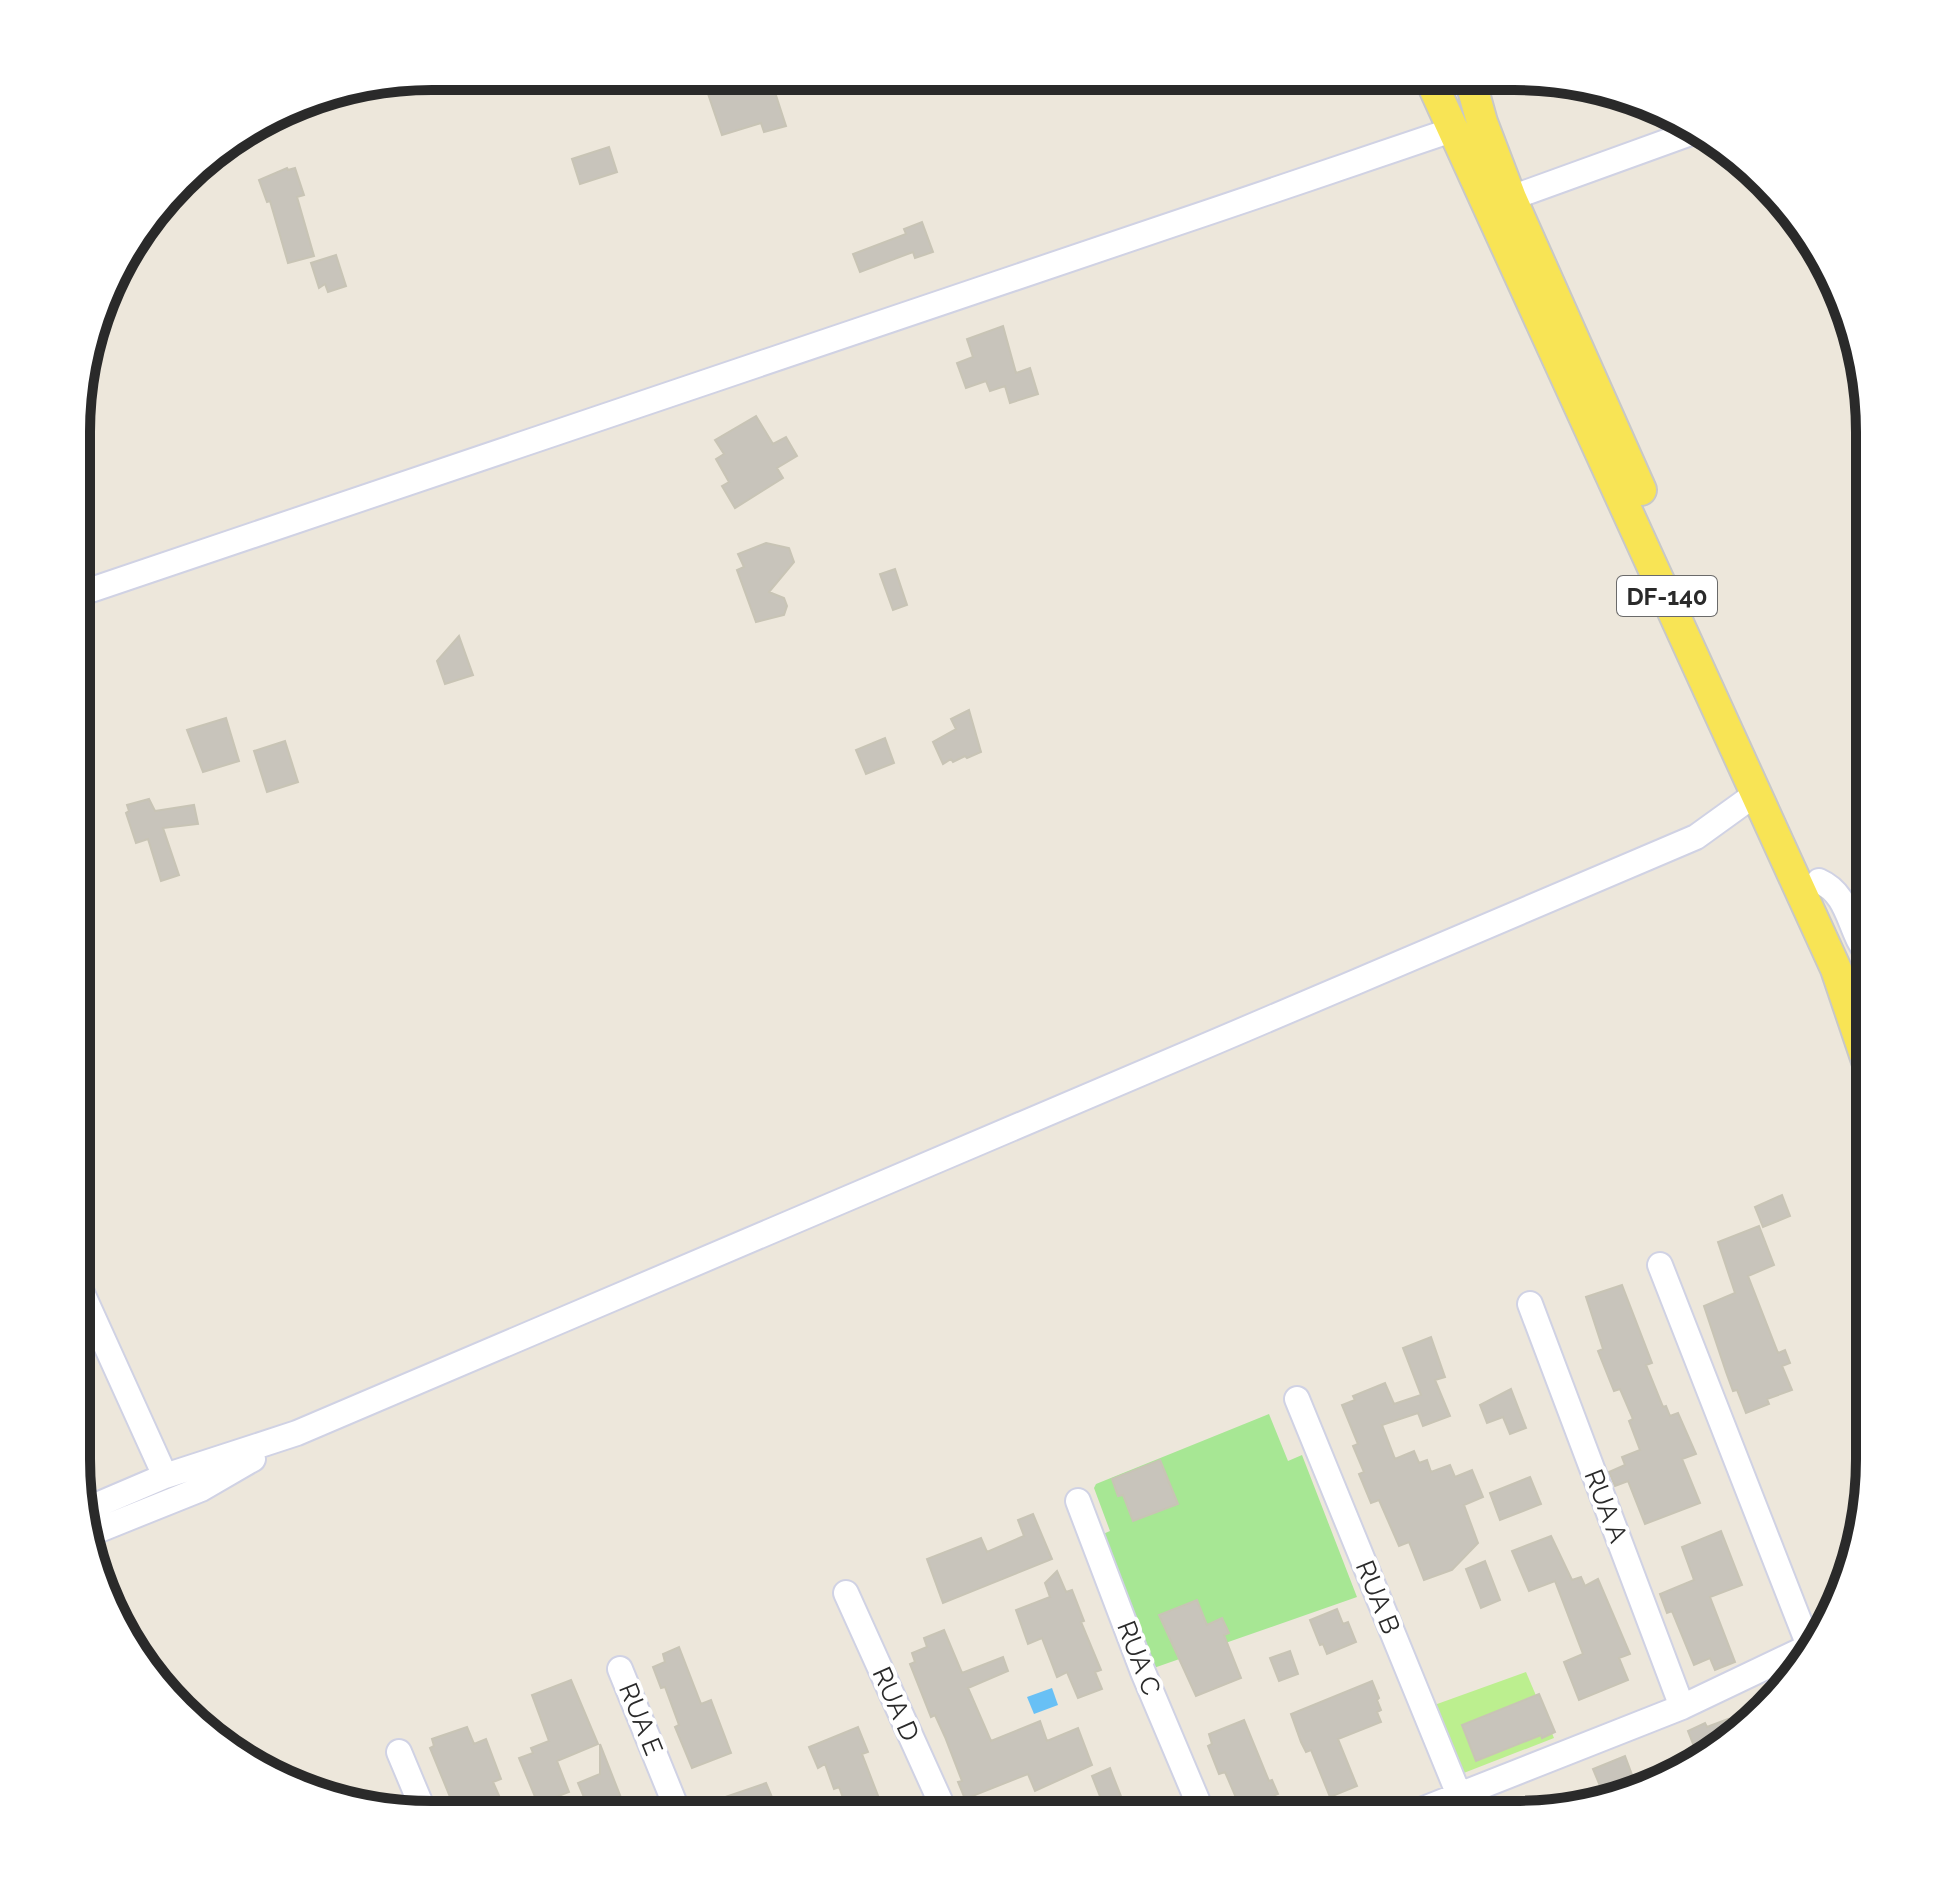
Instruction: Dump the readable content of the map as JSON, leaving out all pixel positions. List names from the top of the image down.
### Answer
{
  "streets": {
    "main road": ["DF-140"],
    "street": [
      "RUA A",
      "RUA B",
      "RUA C",
      "RUA D",
      "RUA E"
    ]
  }
}
